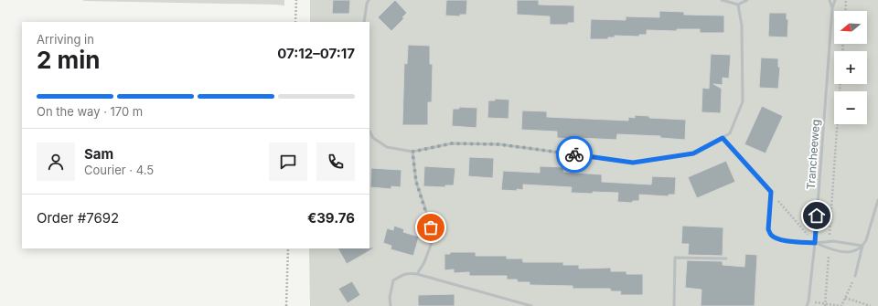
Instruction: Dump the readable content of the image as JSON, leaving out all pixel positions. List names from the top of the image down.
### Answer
{
  "streets": {
    "lane": ["Trancheeweg"]
  },
  "north": "left",
  "page": {
    "map_buttons": ["+", "−"],
    "heading": ["2 min", "Arriving in", "07:12–07:17"],
    "panel": [
      "Sam",
      "Courier · 4.5",
      "Order #7692",
      "€39.76"
    ],
    "bar": "On the way · 170 m"
  }
}
